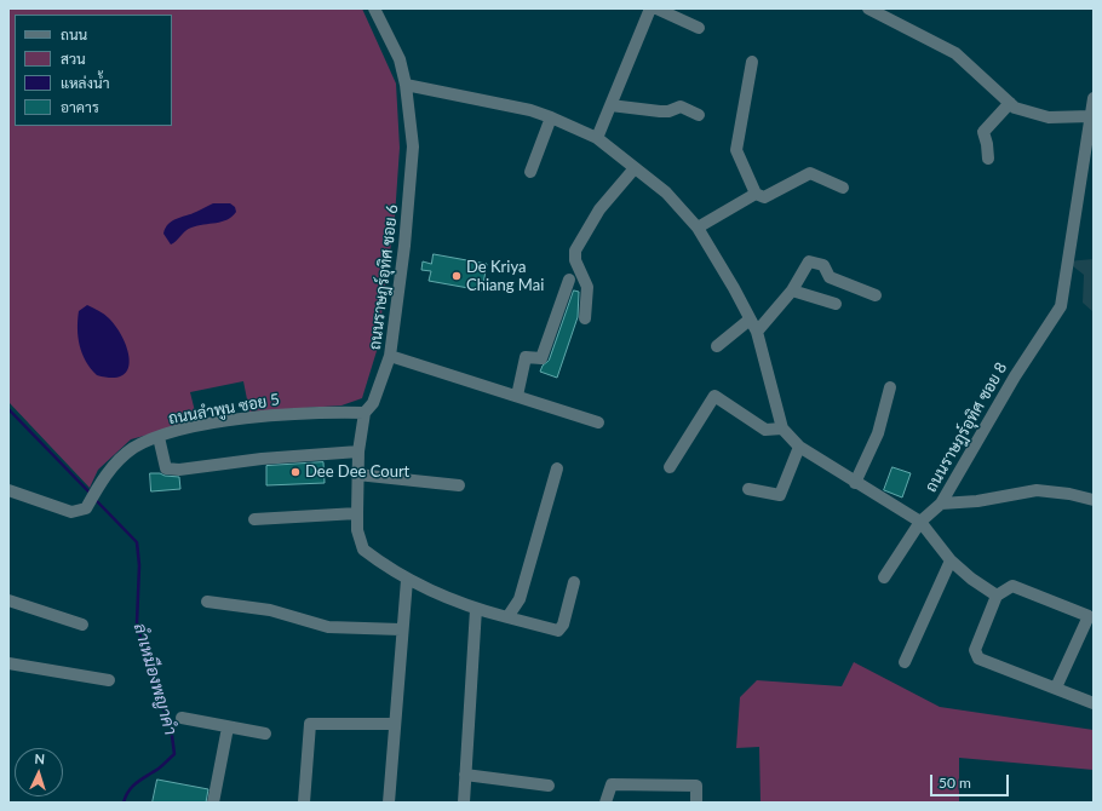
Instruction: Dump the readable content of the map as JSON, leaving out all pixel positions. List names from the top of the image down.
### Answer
{
  "streets": {
    "street": ["ถนนราษฎร์อุทิศ ซอย 6", "ถนนลำพูน ซอย 5", "ถนนราษฎร์อุทิศ ซอย 8"]
  },
  "crossings": [
    ["ถนนราษฎร์อุทิศ ซอย 6", "ถนนลำพูน ซอย 5"]
  ],
  "water": ["ลำเหมืองพญาคำ"],
  "places": ["De Kriya Chiang Mai", "Dee Dee Court"],
  "legend": [
    "ถนน",
    "สวน",
    "แหล่งน้ำ",
    "อาคาร"
  ],
  "scale_bar": "50 m",
  "north": "top"
}
